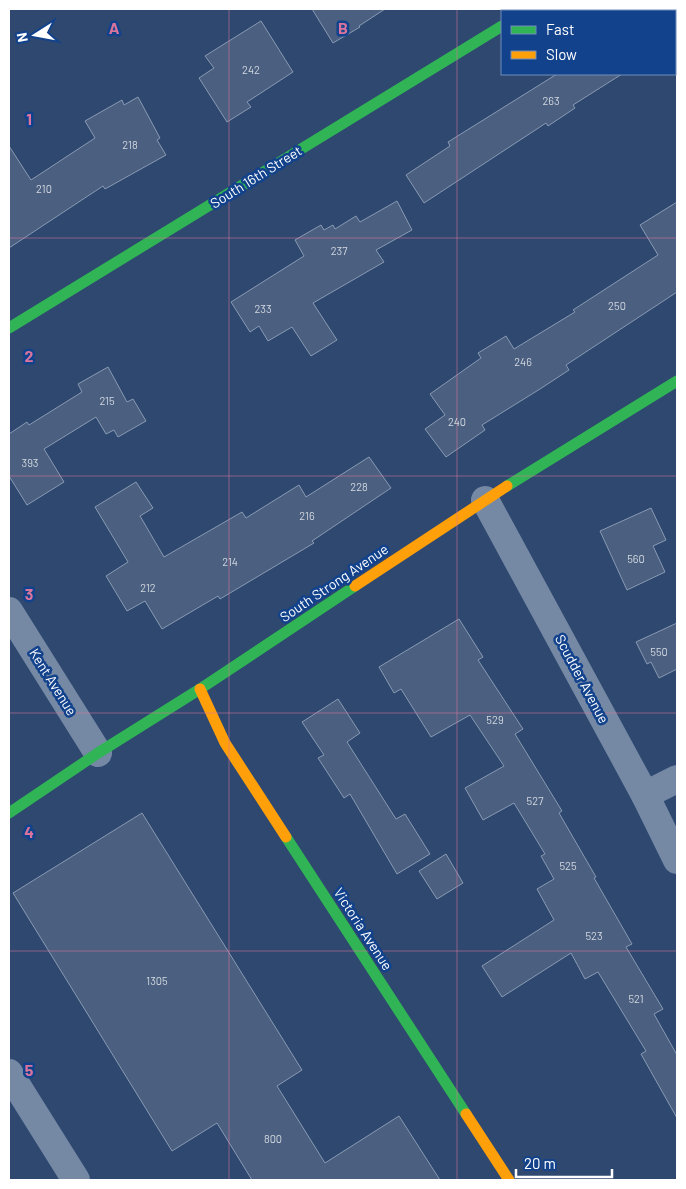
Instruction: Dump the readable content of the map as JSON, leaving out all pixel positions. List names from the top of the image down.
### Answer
{
  "streets": {
    "street": [
      "South 16th Street",
      "South Strong Avenue",
      "Scudder Avenue",
      "Kent Avenue",
      "Victoria Avenue"
    ]
  },
  "crossings": [
    ["South Strong Avenue", "Scudder Avenue"],
    ["South Strong Avenue", "Kent Avenue"],
    ["South Strong Avenue", "Victoria Avenue"]
  ],
  "house_numbers": [
    "242",
    "263",
    "218",
    "210",
    "237",
    "250",
    "233",
    "246",
    "215",
    "240",
    "393",
    "228",
    "216",
    "560",
    "214",
    "212",
    "550",
    "529",
    "527",
    "525",
    "523",
    "1305",
    "521",
    "800"
  ],
  "legend": ["Fast", "Slow"],
  "scale_bar": "20 m",
  "north": "left",
  "grid": {
    "columns": ["A", "B"],
    "rows": [
      "1",
      "2",
      "3",
      "4",
      "5"
    ]
  }
}
